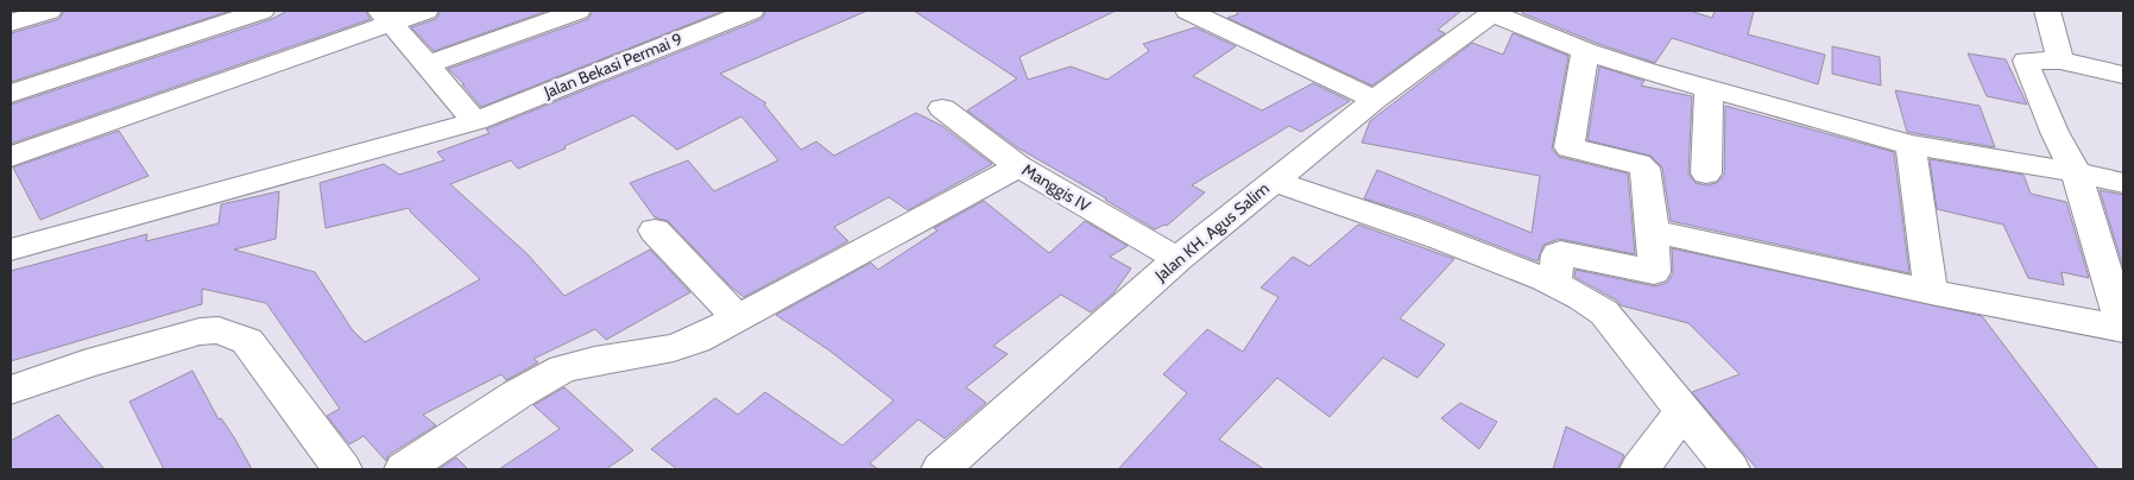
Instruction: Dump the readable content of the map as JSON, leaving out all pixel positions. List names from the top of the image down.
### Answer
{
  "streets": {
    "street": ["Jalan Bekasi Permai 9", "Manggis IV", "Jalan KH. Agus Salim"]
  },
  "crossings": [
    ["Manggis IV", "Jalan KH. Agus Salim"]
  ]
}
